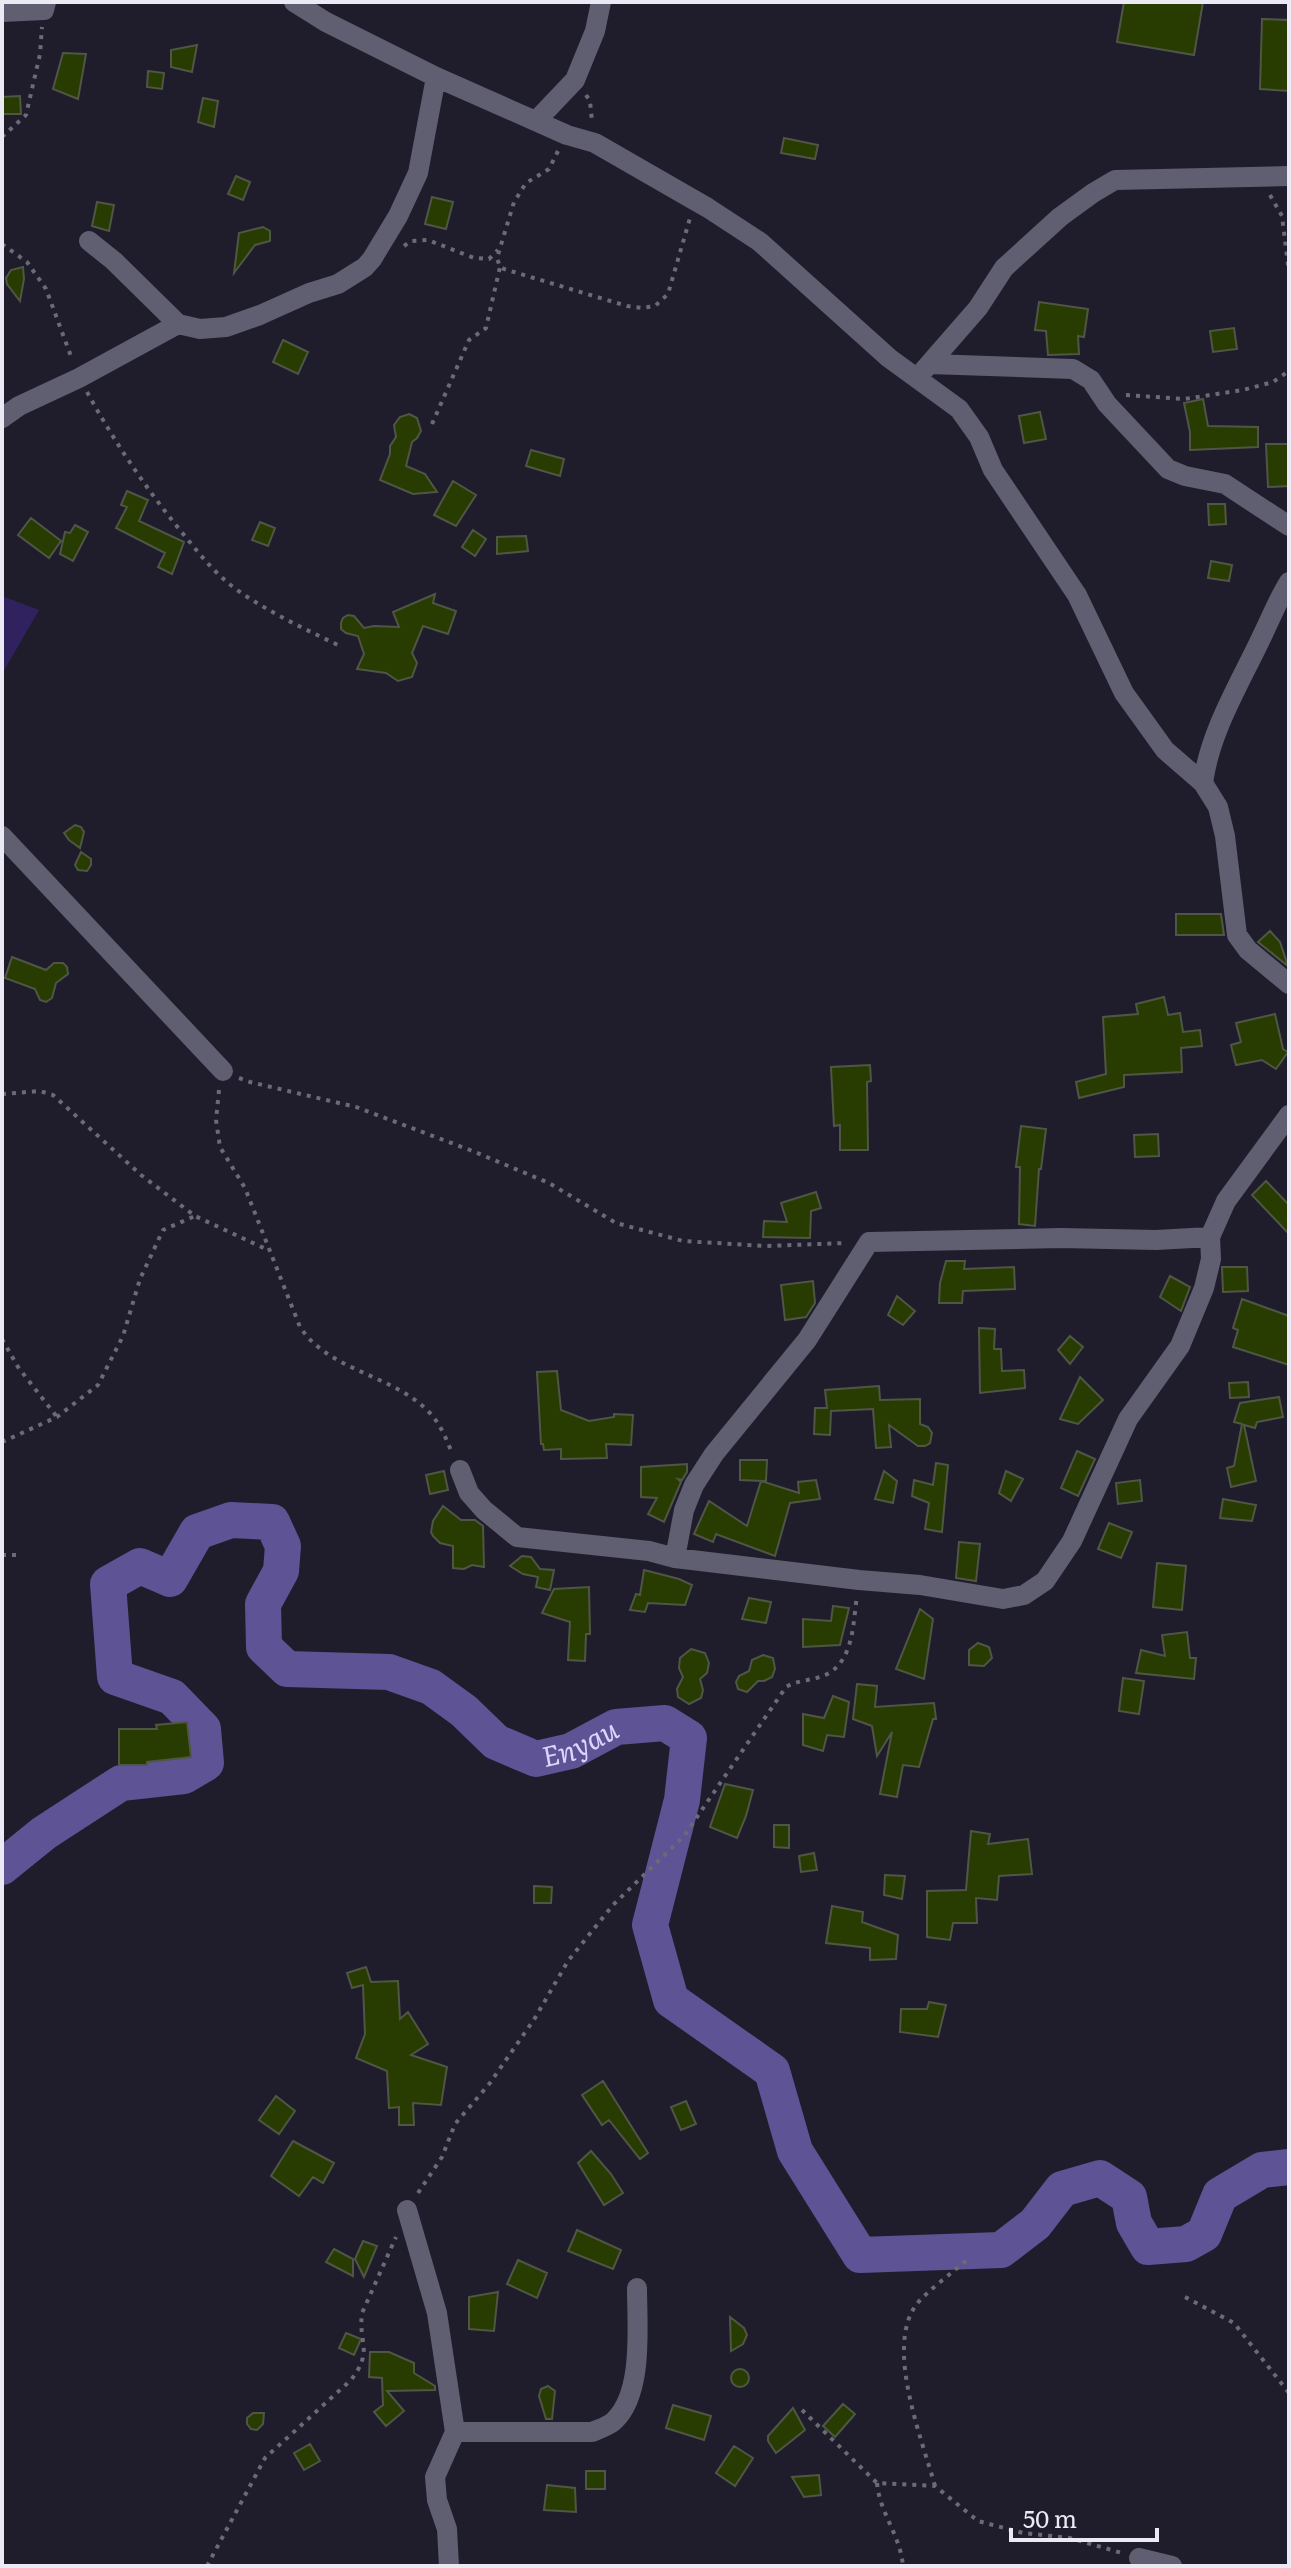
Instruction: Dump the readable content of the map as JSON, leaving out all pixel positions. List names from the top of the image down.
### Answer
{
  "water": ["Enyau"],
  "scale_bar": "50 m"
}
